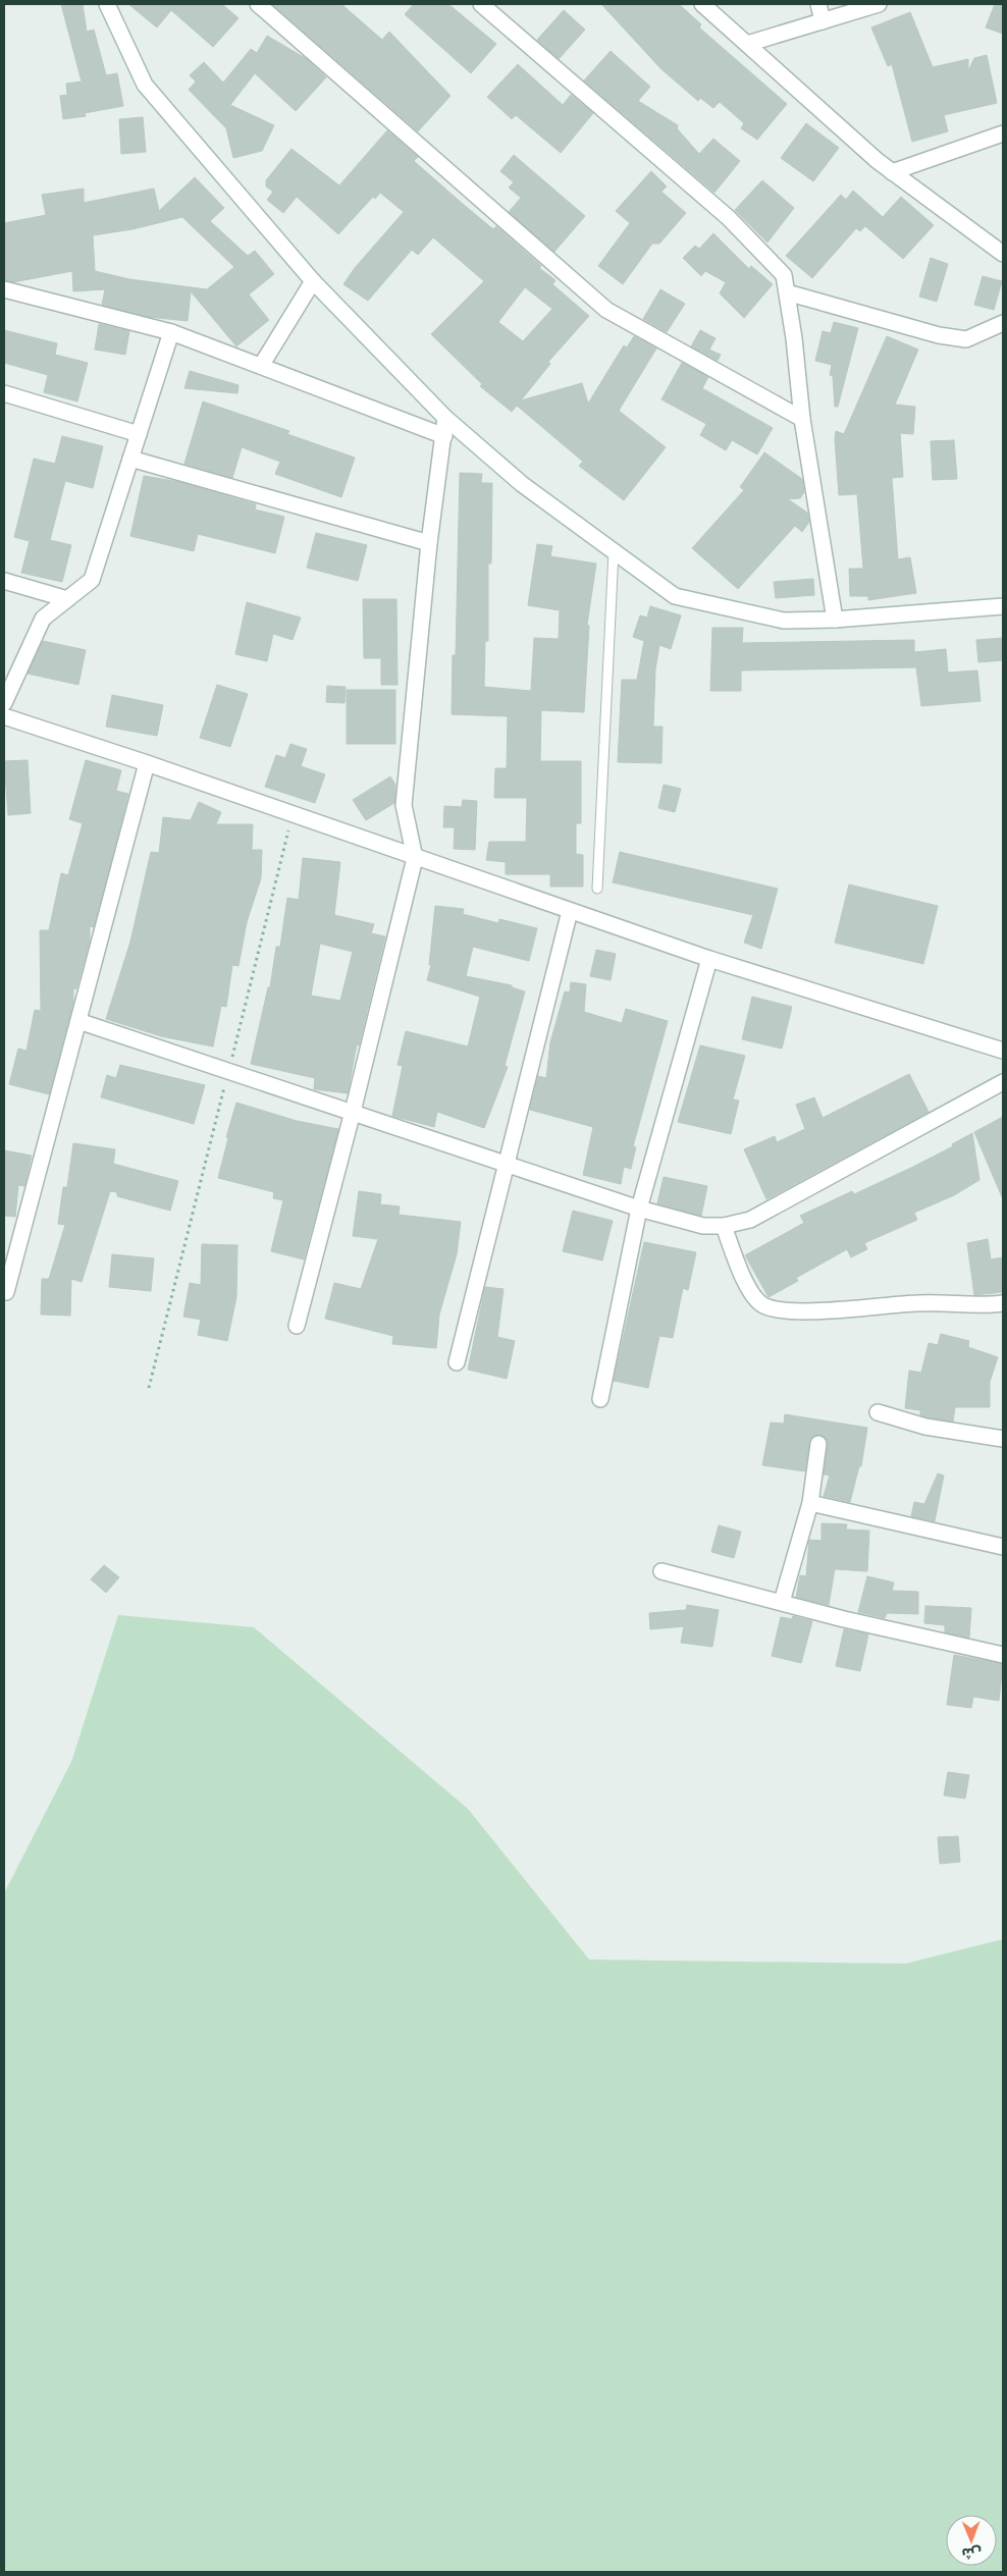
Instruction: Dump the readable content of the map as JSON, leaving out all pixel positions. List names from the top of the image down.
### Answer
{
  "north": "bottom"
}
